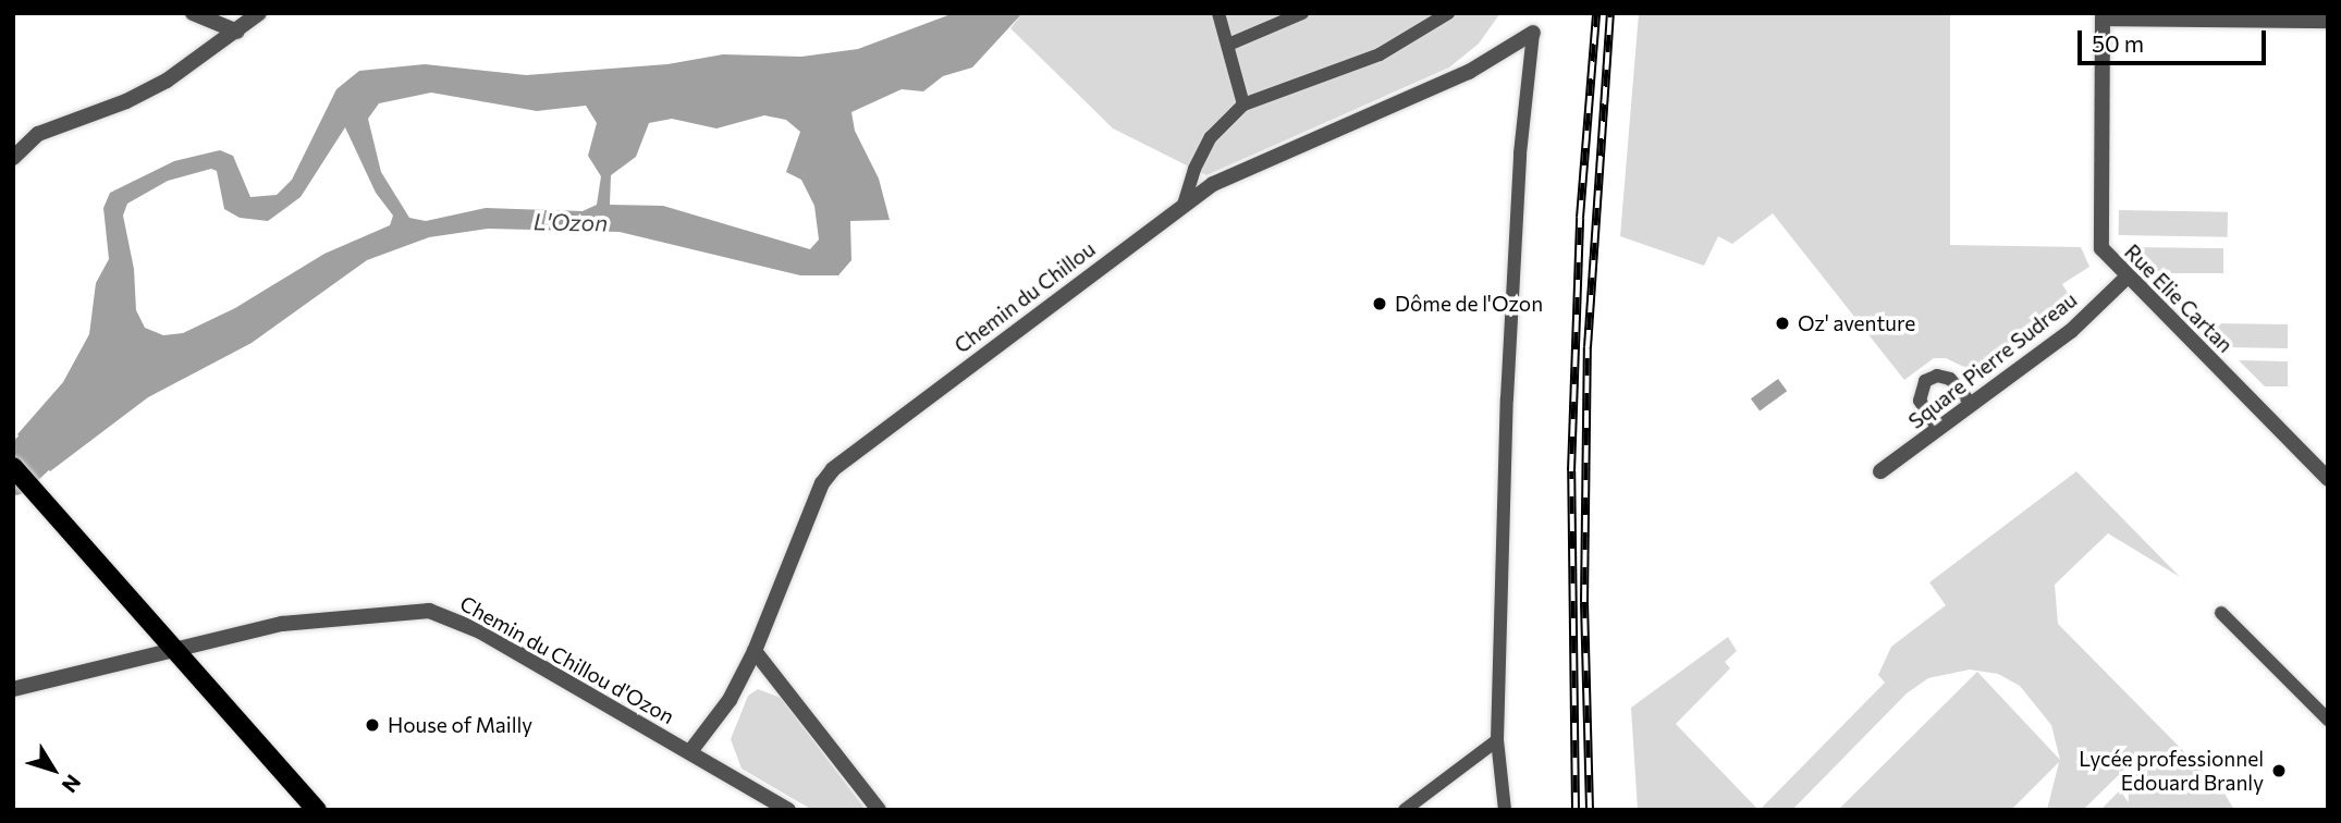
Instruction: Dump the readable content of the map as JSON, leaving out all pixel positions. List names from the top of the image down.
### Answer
{
  "streets": {
    "street": [
      "Chemin du Chillou",
      "Rue Elie Cartan",
      "Square Pierre Sudreau",
      "Chemin du Chillou d'Ozon"
    ]
  },
  "crossings": [
    ["Chemin du Chillou", "Chemin du Chillou d'Ozon"],
    ["Rue Elie Cartan", "Square Pierre Sudreau"]
  ],
  "water": ["L'Ozon"],
  "places": [
    "Dôme de l'Ozon",
    "Oz' aventure",
    "House of Mailly",
    "Lycée professionnel Edouard Branly"
  ],
  "scale_bar": "50 m",
  "north": "bottom right"
}
